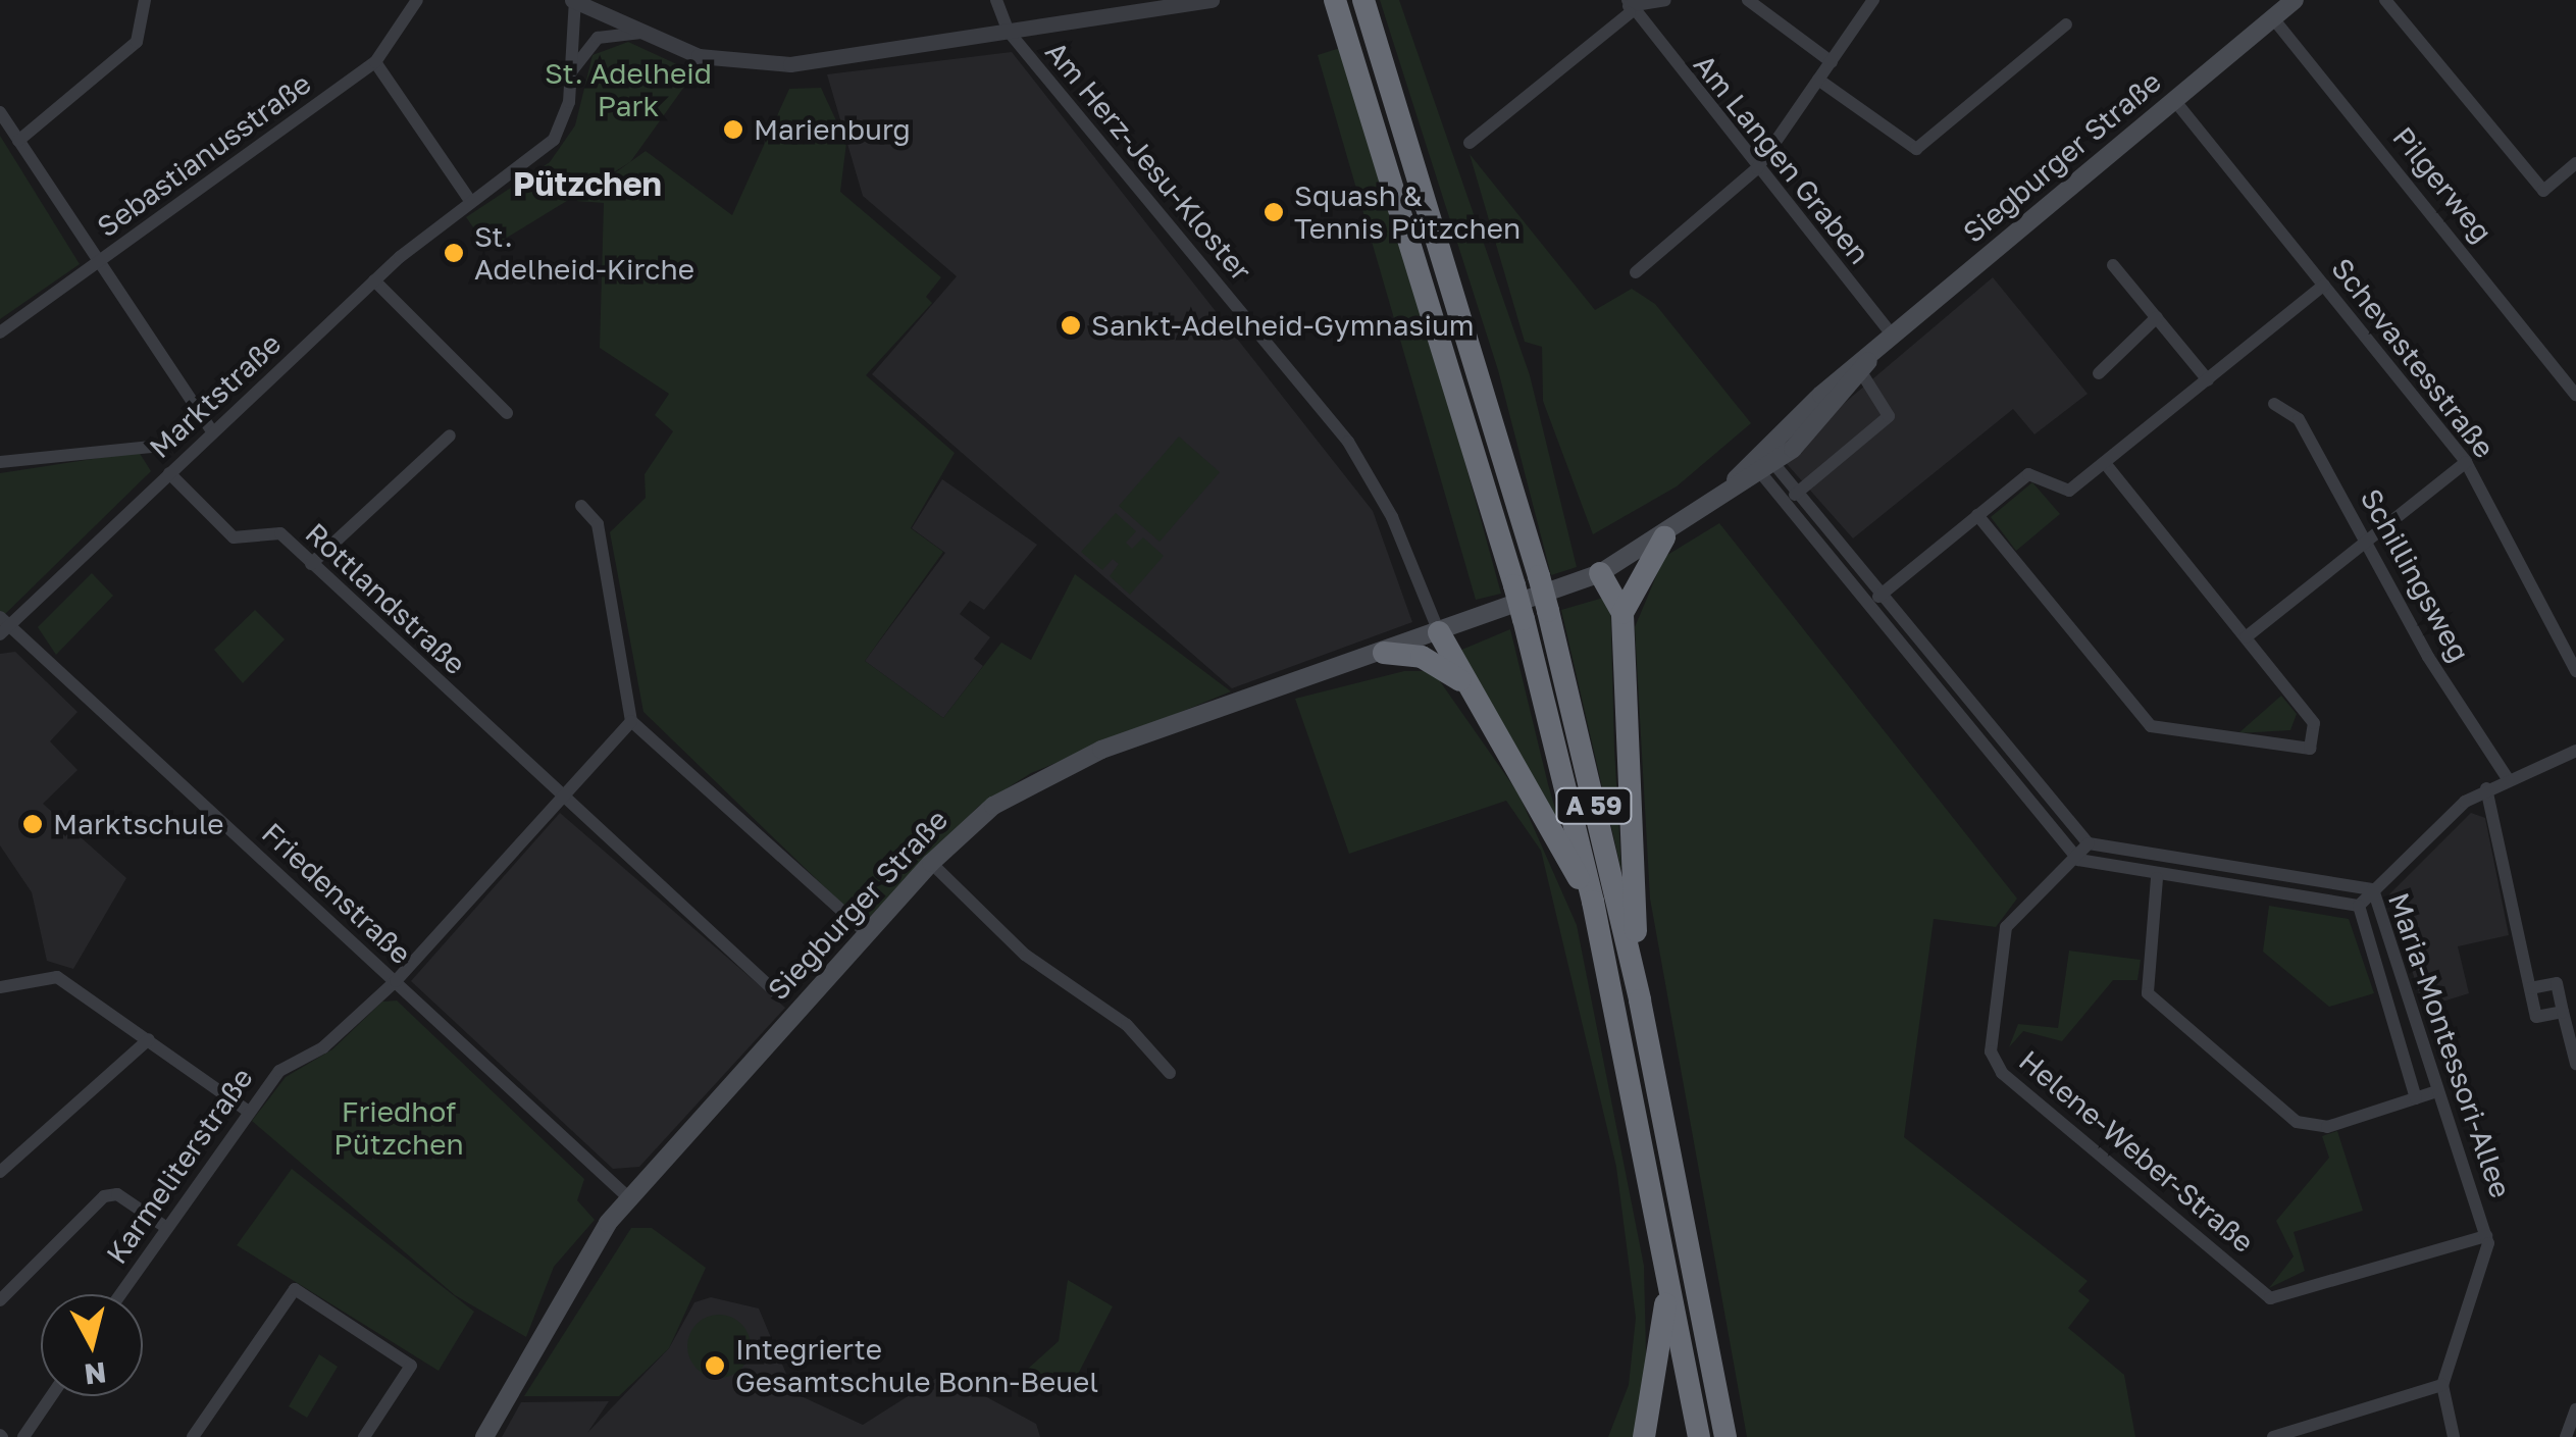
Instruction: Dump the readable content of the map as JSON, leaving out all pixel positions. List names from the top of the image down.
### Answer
{
  "streets": {
    "highway": ["A 59"],
    "main road": ["Siegburger Straße"],
    "street": [
      "Sebastianusstraße",
      "Am Langen Graben",
      "Am Herz-Jesu-Kloster",
      "Pilgerweg",
      "Schevastesstraße",
      "Marktstraße",
      "Schillingsweg",
      "Rottlandstraße",
      "Friedenstraße",
      "Maria-Montessori-Allee",
      "Helene-Weber-Straße",
      "Karmeliterstraße"
    ]
  },
  "crossings": [
    ["Siegburger Straße", "Am Langen Graben"],
    ["Siegburger Straße", "Am Herz-Jesu-Kloster"],
    ["Siegburger Straße", "Pilgerweg"],
    ["Siegburger Straße", "Schevastesstraße"],
    ["Siegburger Straße", "Friedenstraße"],
    ["Marktstraße", "Rottlandstraße"],
    ["Marktstraße", "Friedenstraße"],
    ["Rottlandstraße", "Karmeliterstraße"],
    ["Friedenstraße", "Karmeliterstraße"],
    ["Maria-Montessori-Allee", "Helene-Weber-Straße"]
  ],
  "districts": ["Pützchen"],
  "parks": ["St. Adelheid Park", "Friedhof Pützchen"],
  "places": [
    "Marienburg",
    "Squash & Tennis Pützchen",
    "St. Adelheid-Kirche",
    "Sankt-Adelheid-Gymnasium",
    "Marktschule",
    "Integrierte Gesamtschule Bonn-Beuel"
  ],
  "north": "bottom"
}
